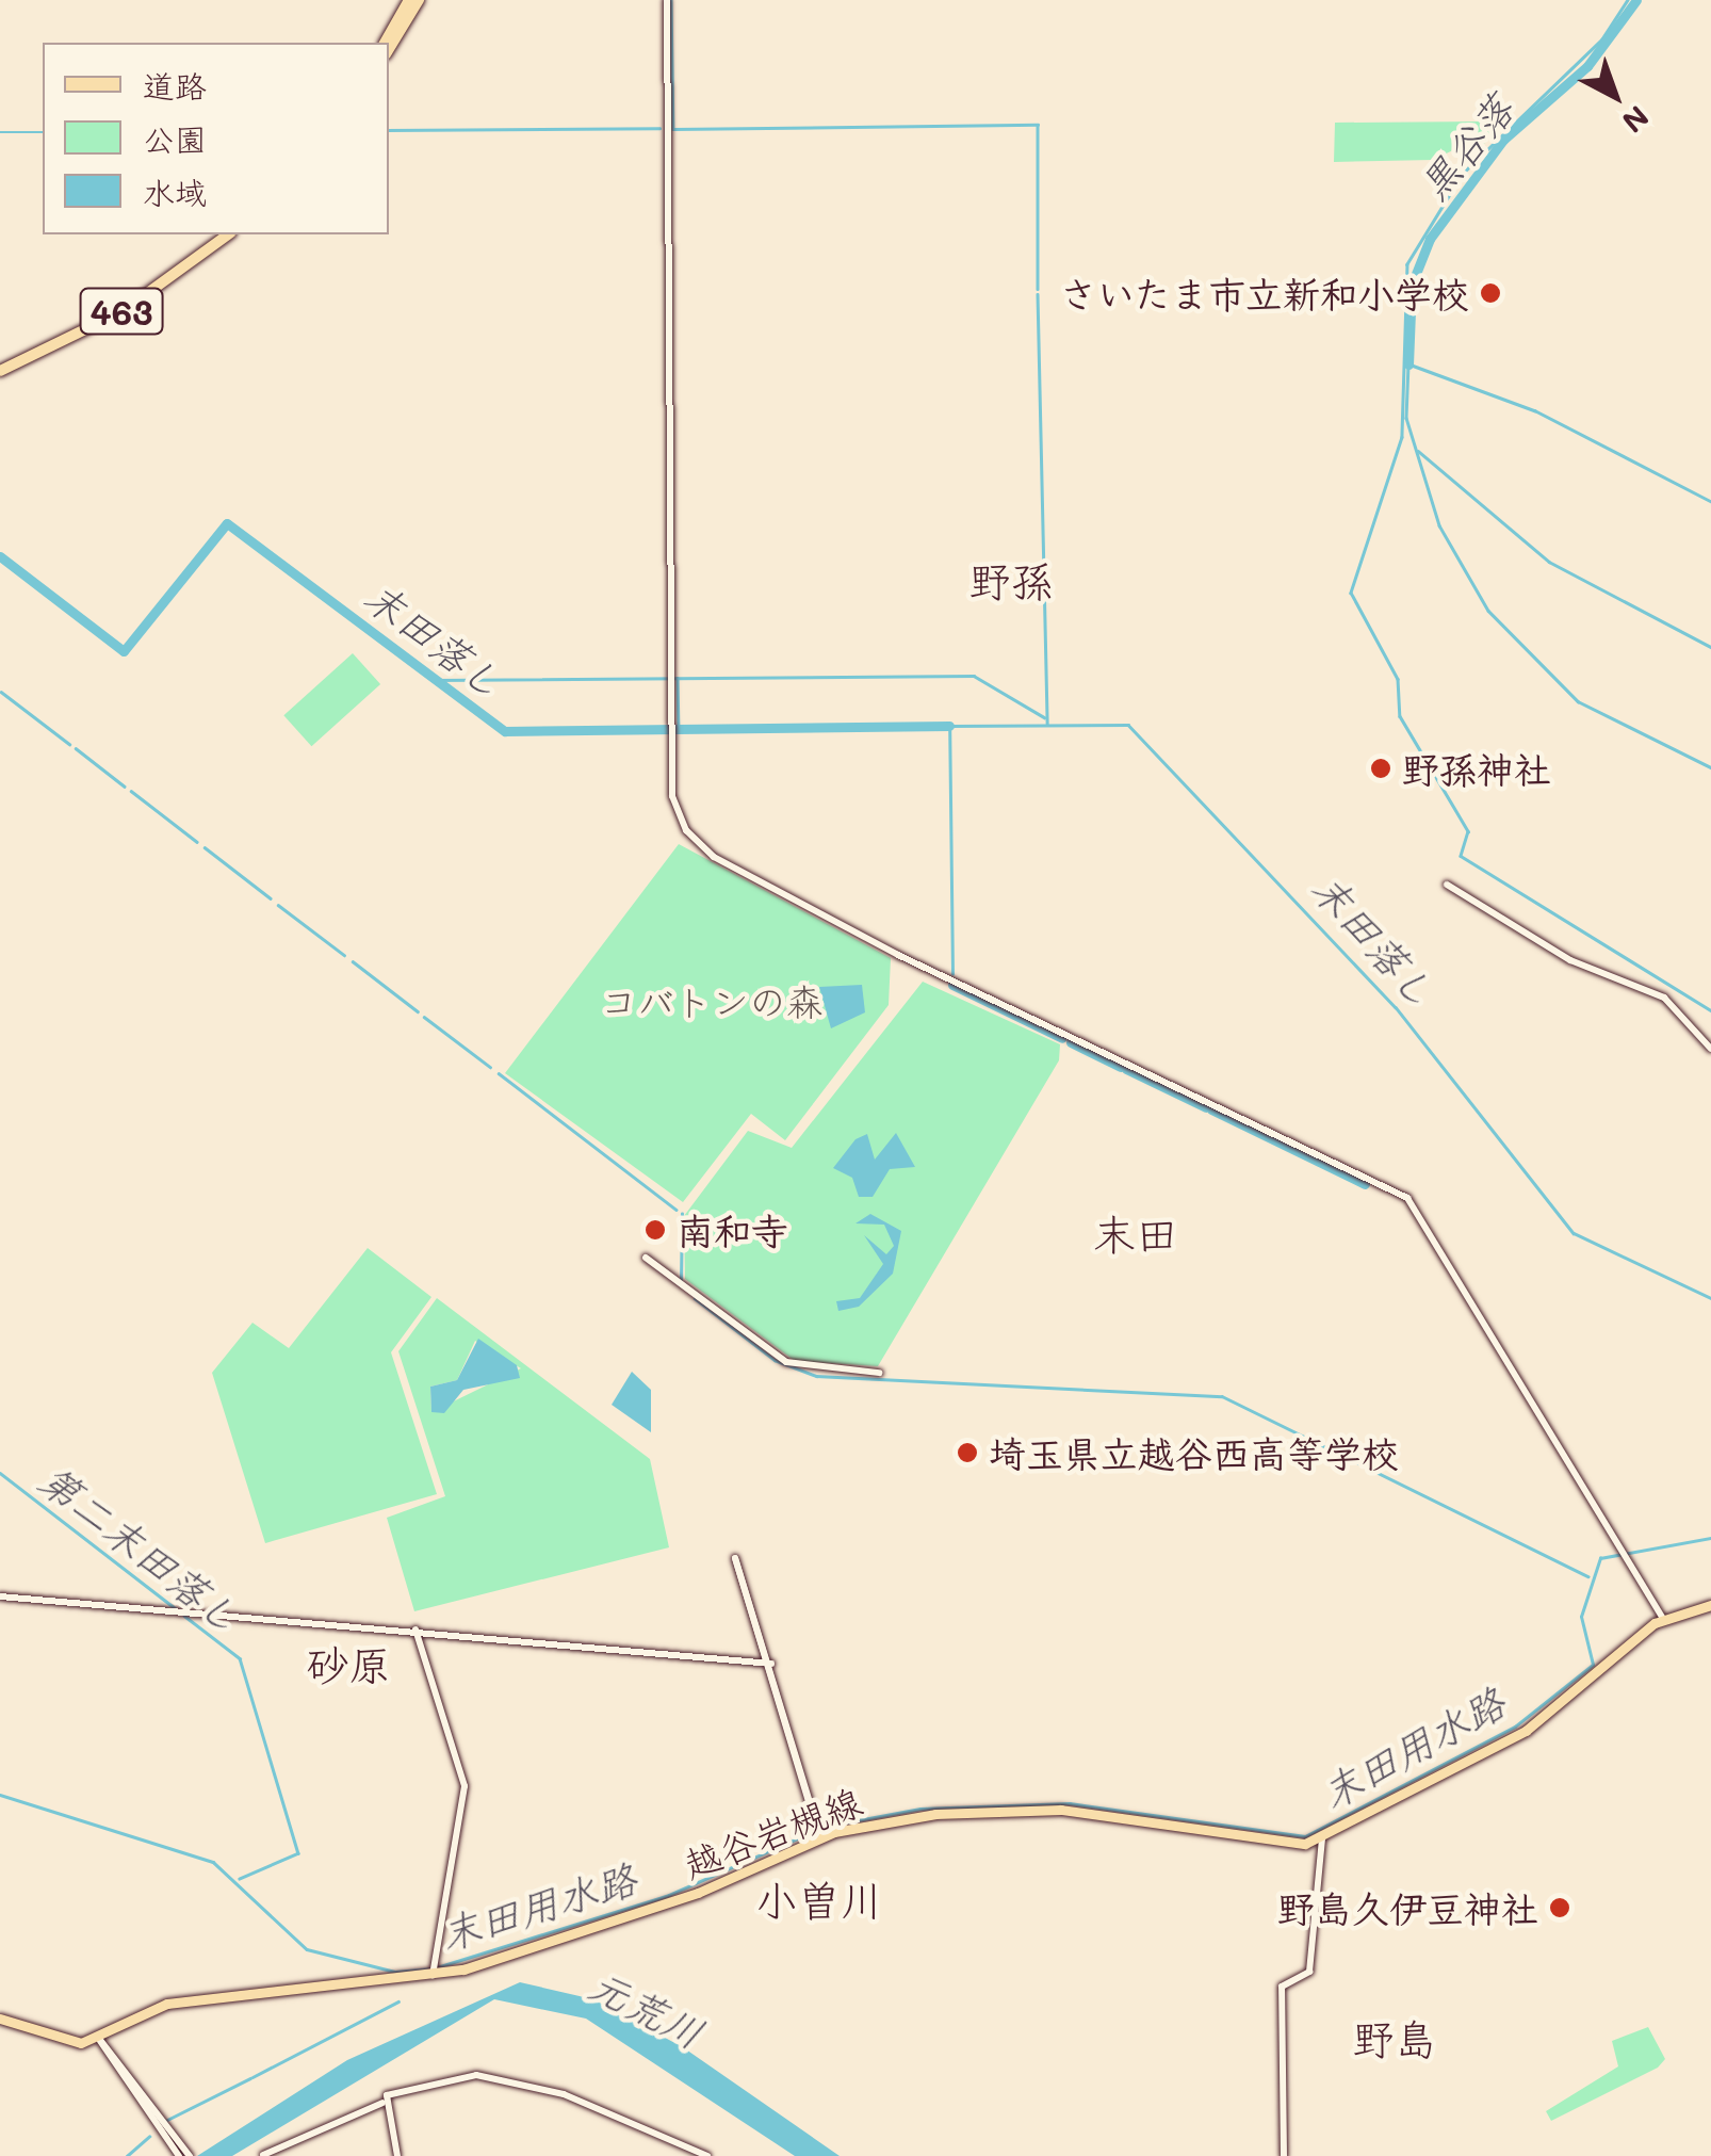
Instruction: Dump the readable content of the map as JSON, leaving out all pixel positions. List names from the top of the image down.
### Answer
{
  "streets": {
    "highway": ["463"],
    "main road": ["越谷岩槻線"]
  },
  "districts": [
    "野孫",
    "末田",
    "砂原",
    "小曽川",
    "野島"
  ],
  "water": [
    "黒谷落",
    "末田落し",
    "第二末田落し",
    "末田用水路",
    "元荒川"
  ],
  "parks": ["コバトンの森"],
  "places": [
    "さいたま市立新和小学校",
    "野孫神社",
    "南和寺",
    "埼玉県立越谷西高等学校",
    "野島久伊豆神社"
  ],
  "legend": ["道路", "公園", "水域"],
  "north": "bottom right"
}
